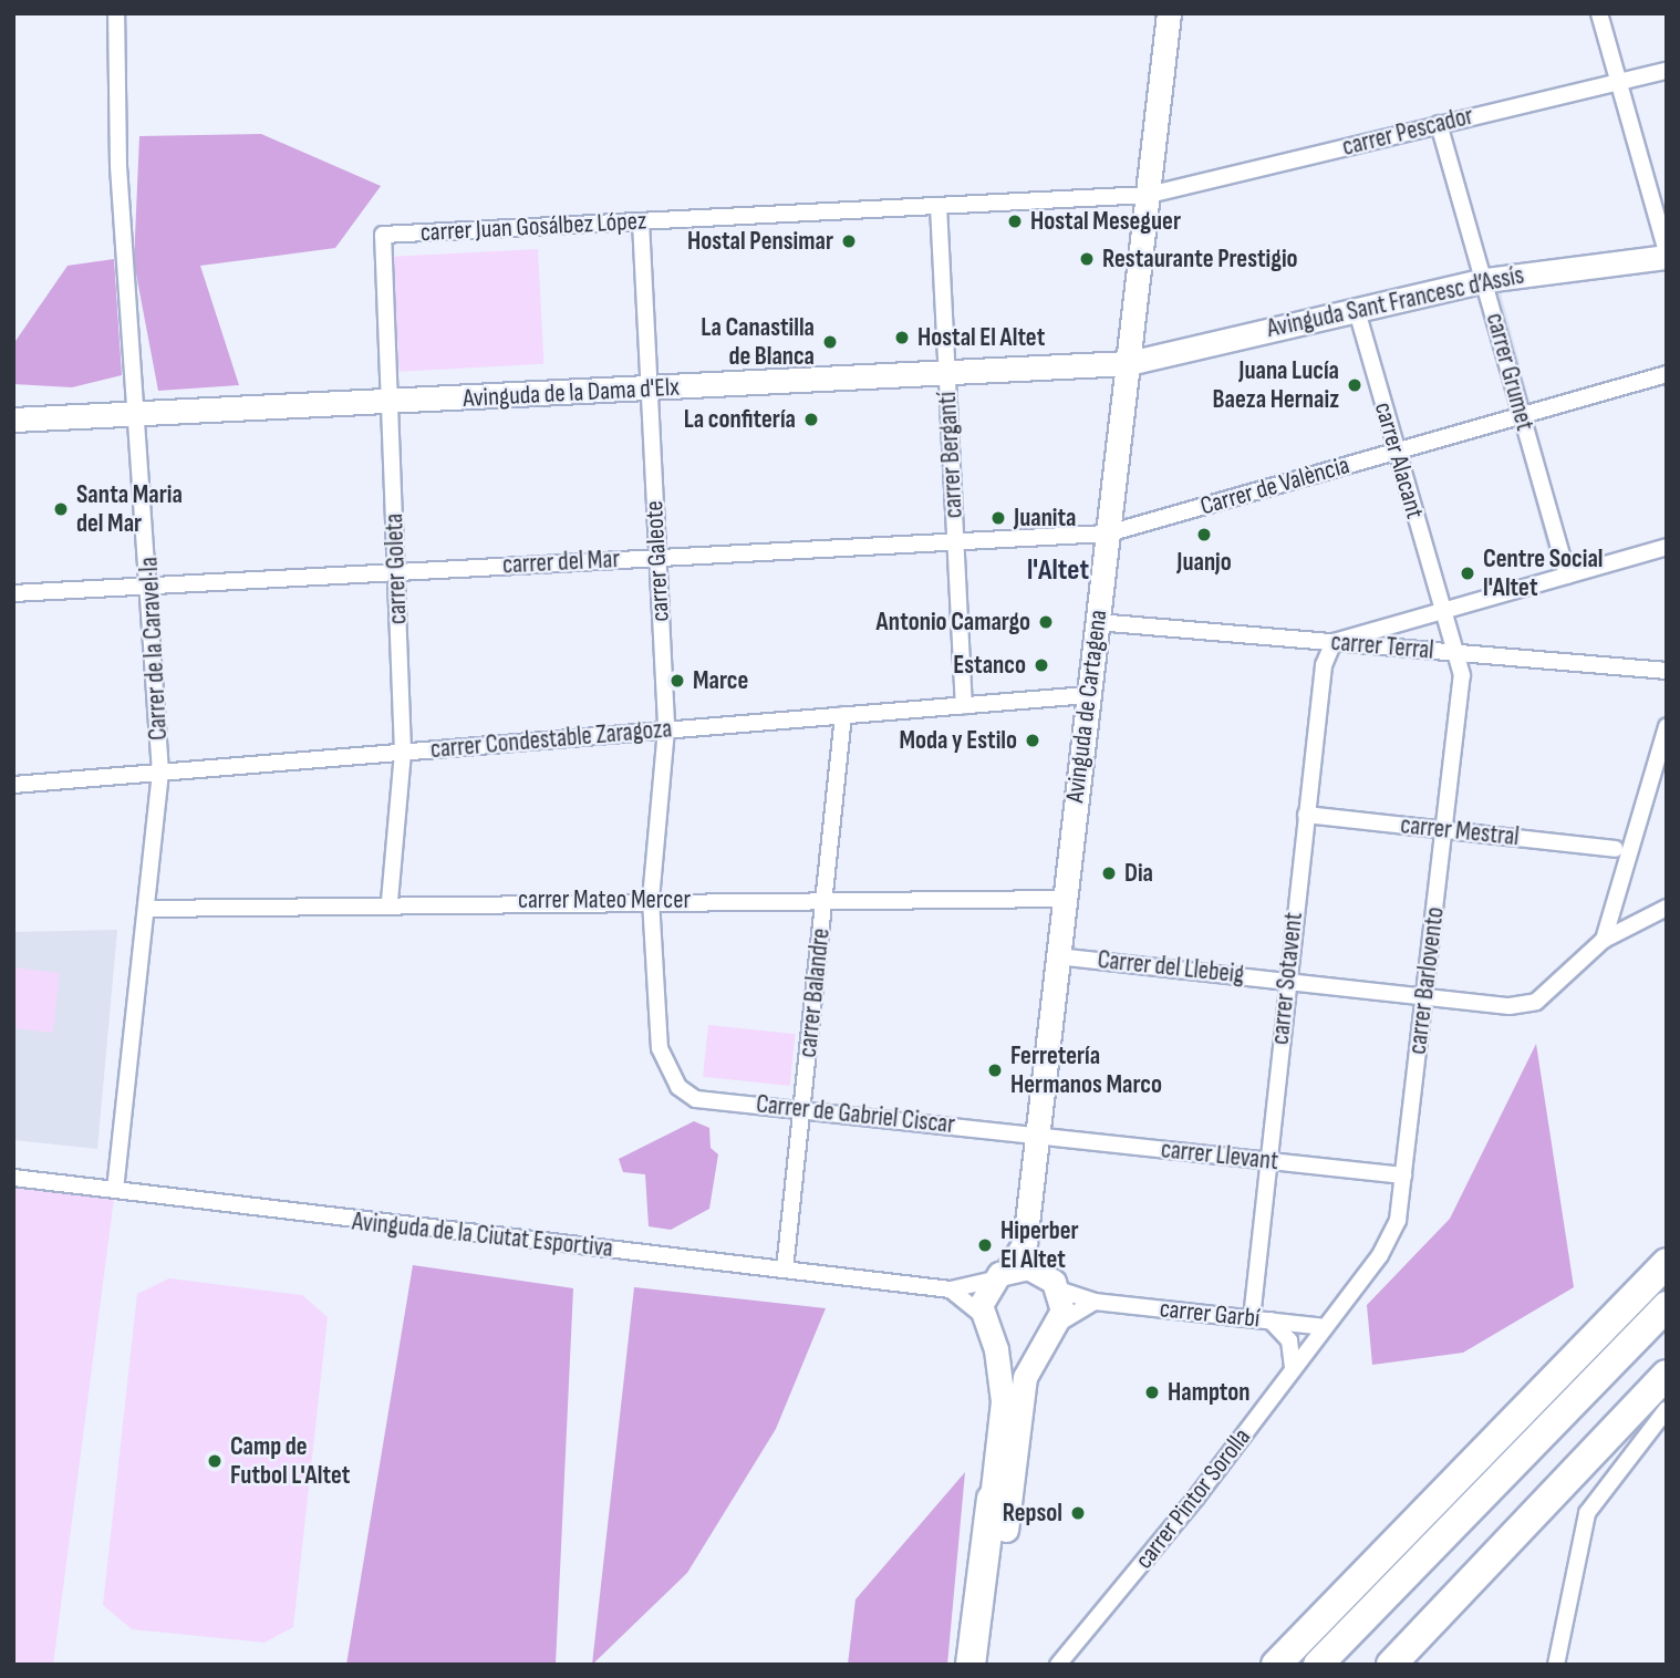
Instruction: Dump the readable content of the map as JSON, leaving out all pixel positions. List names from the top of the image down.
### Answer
{
  "streets": {
    "main road": ["Avinguda Sant Francesc d’Assís", "Avinguda de la Dama d'Elx", "Avinguda de Cartagena"],
    "street": [
      "carrer Pescador",
      "carrer Juan Gosálbez López",
      "carrer Grumet",
      "carrer Bergantí",
      "carrer Alacant",
      "Carrer de València",
      "carrer Galeote",
      "carrer del Mar",
      "carrer Goleta",
      "carrer Terral",
      "Carrer de la Caravel·la",
      "carrer Condestable Zaragoza",
      "carrer Mestral",
      "carrer Mateo Mercer",
      "Carrer del Llebeig",
      "carrer Sotavent",
      "carrer Barlovento",
      "carrer Balandre",
      "Carrer de Gabriel Ciscar",
      "carrer Llevant",
      "Avinguda de la Ciutat Esportiva",
      "carrer Garbí",
      "carrer Pintor Sorolla"
    ]
  },
  "crossings": [
    ["carrer Pescador", "carrer Juan Gosálbez López"],
    ["carrer Pescador", "carrer Grumet"],
    ["carrer Pescador", "Avinguda de Cartagena"],
    ["carrer Juan Gosálbez López", "carrer Bergantí"],
    ["carrer Juan Gosálbez López", "carrer Galeote"],
    ["carrer Juan Gosálbez López", "carrer Goleta"],
    ["carrer Juan Gosálbez López", "Avinguda de Cartagena"],
    ["Avinguda Sant Francesc d’Assís", "carrer Grumet"],
    ["Avinguda Sant Francesc d’Assís", "Avinguda de la Dama d'Elx"],
    ["Avinguda Sant Francesc d’Assís", "carrer Alacant"],
    ["Avinguda Sant Francesc d’Assís", "Avinguda de Cartagena"],
    ["carrer Grumet", "Carrer de València"],
    ["Avinguda de la Dama d'Elx", "carrer Bergantí"],
    ["Avinguda de la Dama d'Elx", "carrer Galeote"],
    ["Avinguda de la Dama d'Elx", "carrer Goleta"],
    ["Avinguda de la Dama d'Elx", "Carrer de la Caravel·la"],
    ["Avinguda de la Dama d'Elx", "Avinguda de Cartagena"],
    ["carrer Bergantí", "carrer del Mar"],
    ["carrer Bergantí", "carrer Condestable Zaragoza"],
    ["carrer Alacant", "Carrer de València"],
    ["carrer Alacant", "carrer Barlovento"],
    ["Carrer de València", "carrer del Mar"],
    ["Carrer de València", "Avinguda de Cartagena"],
    ["carrer Galeote", "carrer del Mar"],
    ["carrer Galeote", "carrer Condestable Zaragoza"],
    ["carrer Galeote", "carrer Mateo Mercer"],
    ["carrer Galeote", "Carrer de Gabriel Ciscar"],
    ["carrer del Mar", "carrer Goleta"],
    ["carrer del Mar", "Carrer de la Caravel·la"],
    ["carrer del Mar", "Avinguda de Cartagena"],
    ["carrer Goleta", "carrer Condestable Zaragoza"],
    ["carrer Goleta", "carrer Mateo Mercer"],
    ["carrer Terral", "Avinguda de Cartagena"],
    ["carrer Terral", "carrer Sotavent"],
    ["carrer Terral", "carrer Barlovento"],
    ["Carrer de la Caravel·la", "carrer Condestable Zaragoza"],
    ["Carrer de la Caravel·la", "carrer Mateo Mercer"],
    ["Carrer de la Caravel·la", "Avinguda de la Ciutat Esportiva"],
    ["Avinguda de Cartagena", "carrer Condestable Zaragoza"],
    ["Avinguda de Cartagena", "carrer Mateo Mercer"],
    ["Avinguda de Cartagena", "Carrer del Llebeig"],
    ["Avinguda de Cartagena", "Carrer de Gabriel Ciscar"],
    ["Avinguda de Cartagena", "carrer Llevant"],
    ["carrer Condestable Zaragoza", "carrer Balandre"],
    ["carrer Mestral", "carrer Sotavent"],
    ["carrer Mestral", "carrer Barlovento"],
    ["carrer Mateo Mercer", "carrer Balandre"],
    ["Carrer del Llebeig", "carrer Sotavent"],
    ["Carrer del Llebeig", "carrer Barlovento"],
    ["carrer Sotavent", "carrer Llevant"],
    ["carrer Sotavent", "carrer Garbí"],
    ["carrer Barlovento", "carrer Llevant"],
    ["carrer Barlovento", "carrer Garbí"],
    ["carrer Barlovento", "carrer Pintor Sorolla"],
    ["carrer Balandre", "Carrer de Gabriel Ciscar"],
    ["carrer Balandre", "Avinguda de la Ciutat Esportiva"],
    ["Carrer de Gabriel Ciscar", "carrer Llevant"],
    ["carrer Garbí", "carrer Pintor Sorolla"]
  ],
  "districts": ["l'Altet"],
  "places": [
    "Hostal Meseguer",
    "Hostal Pensimar",
    "Restaurante Prestigio",
    "Hostal El Altet",
    "La Canastilla de Blanca",
    "Juana Lucía Baeza Hernaiz",
    "La confitería",
    "Santa Maria del Mar",
    "Juanita",
    "Juanjo",
    "Centre Social l'Altet",
    "Antonio Camargo",
    "Estanco",
    "Marce",
    "Moda y Estilo",
    "Dia",
    "Ferretería Hermanos Marco",
    "Hiperber El Altet",
    "Hampton",
    "Camp de Futbol L'Altet",
    "Repsol"
  ]
}
